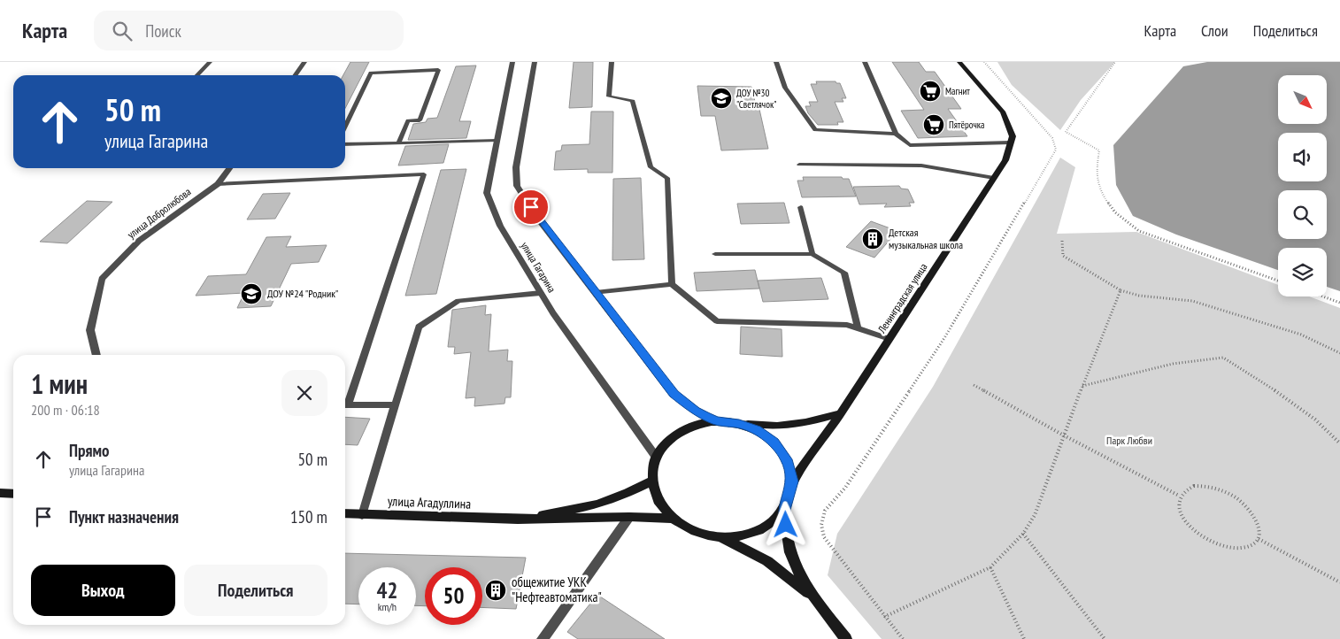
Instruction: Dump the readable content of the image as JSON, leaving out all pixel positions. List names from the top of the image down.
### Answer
{
  "streets": {
    "main road": ["Ленинградская улица", "улица Агадуллина"],
    "street": ["улица Добролюбова", "улица Гагарина"]
  },
  "crossings": [
    ["улица Гагарина", "Ленинградская улица"]
  ],
  "parks": ["Парк Любви"],
  "places": {
    "supermarket": ["Магнит", "Пятёрочка"],
    "school or university": ["ДОУ №30 \"Светлячок\"", "ДОУ №24 \"Родник\""],
    "building": ["Детская музыкальная школа", "общежитие УКК \"Нефтеавтоматика\""]
  },
  "north": "bottom right",
  "page": {
    "header": "Карта",
    "search": "Поиск",
    "nav": ["Карта", "Слои", "Поделиться"],
    "turn": ["50 m", "улица Гагарина"],
    "heading": ["1 мин", "200 m · 06:18"],
    "list": [
      {
        "name": "Прямо",
        "note": "улица Гагарина",
        "value": "50 m"
      },
      {
        "name": "Пункт назначения",
        "value": "150 m"
      }
    ],
    "buttons": ["Выход", "Поделиться"],
    "speed": "42 km/h",
    "limit": "50"
  }
}
